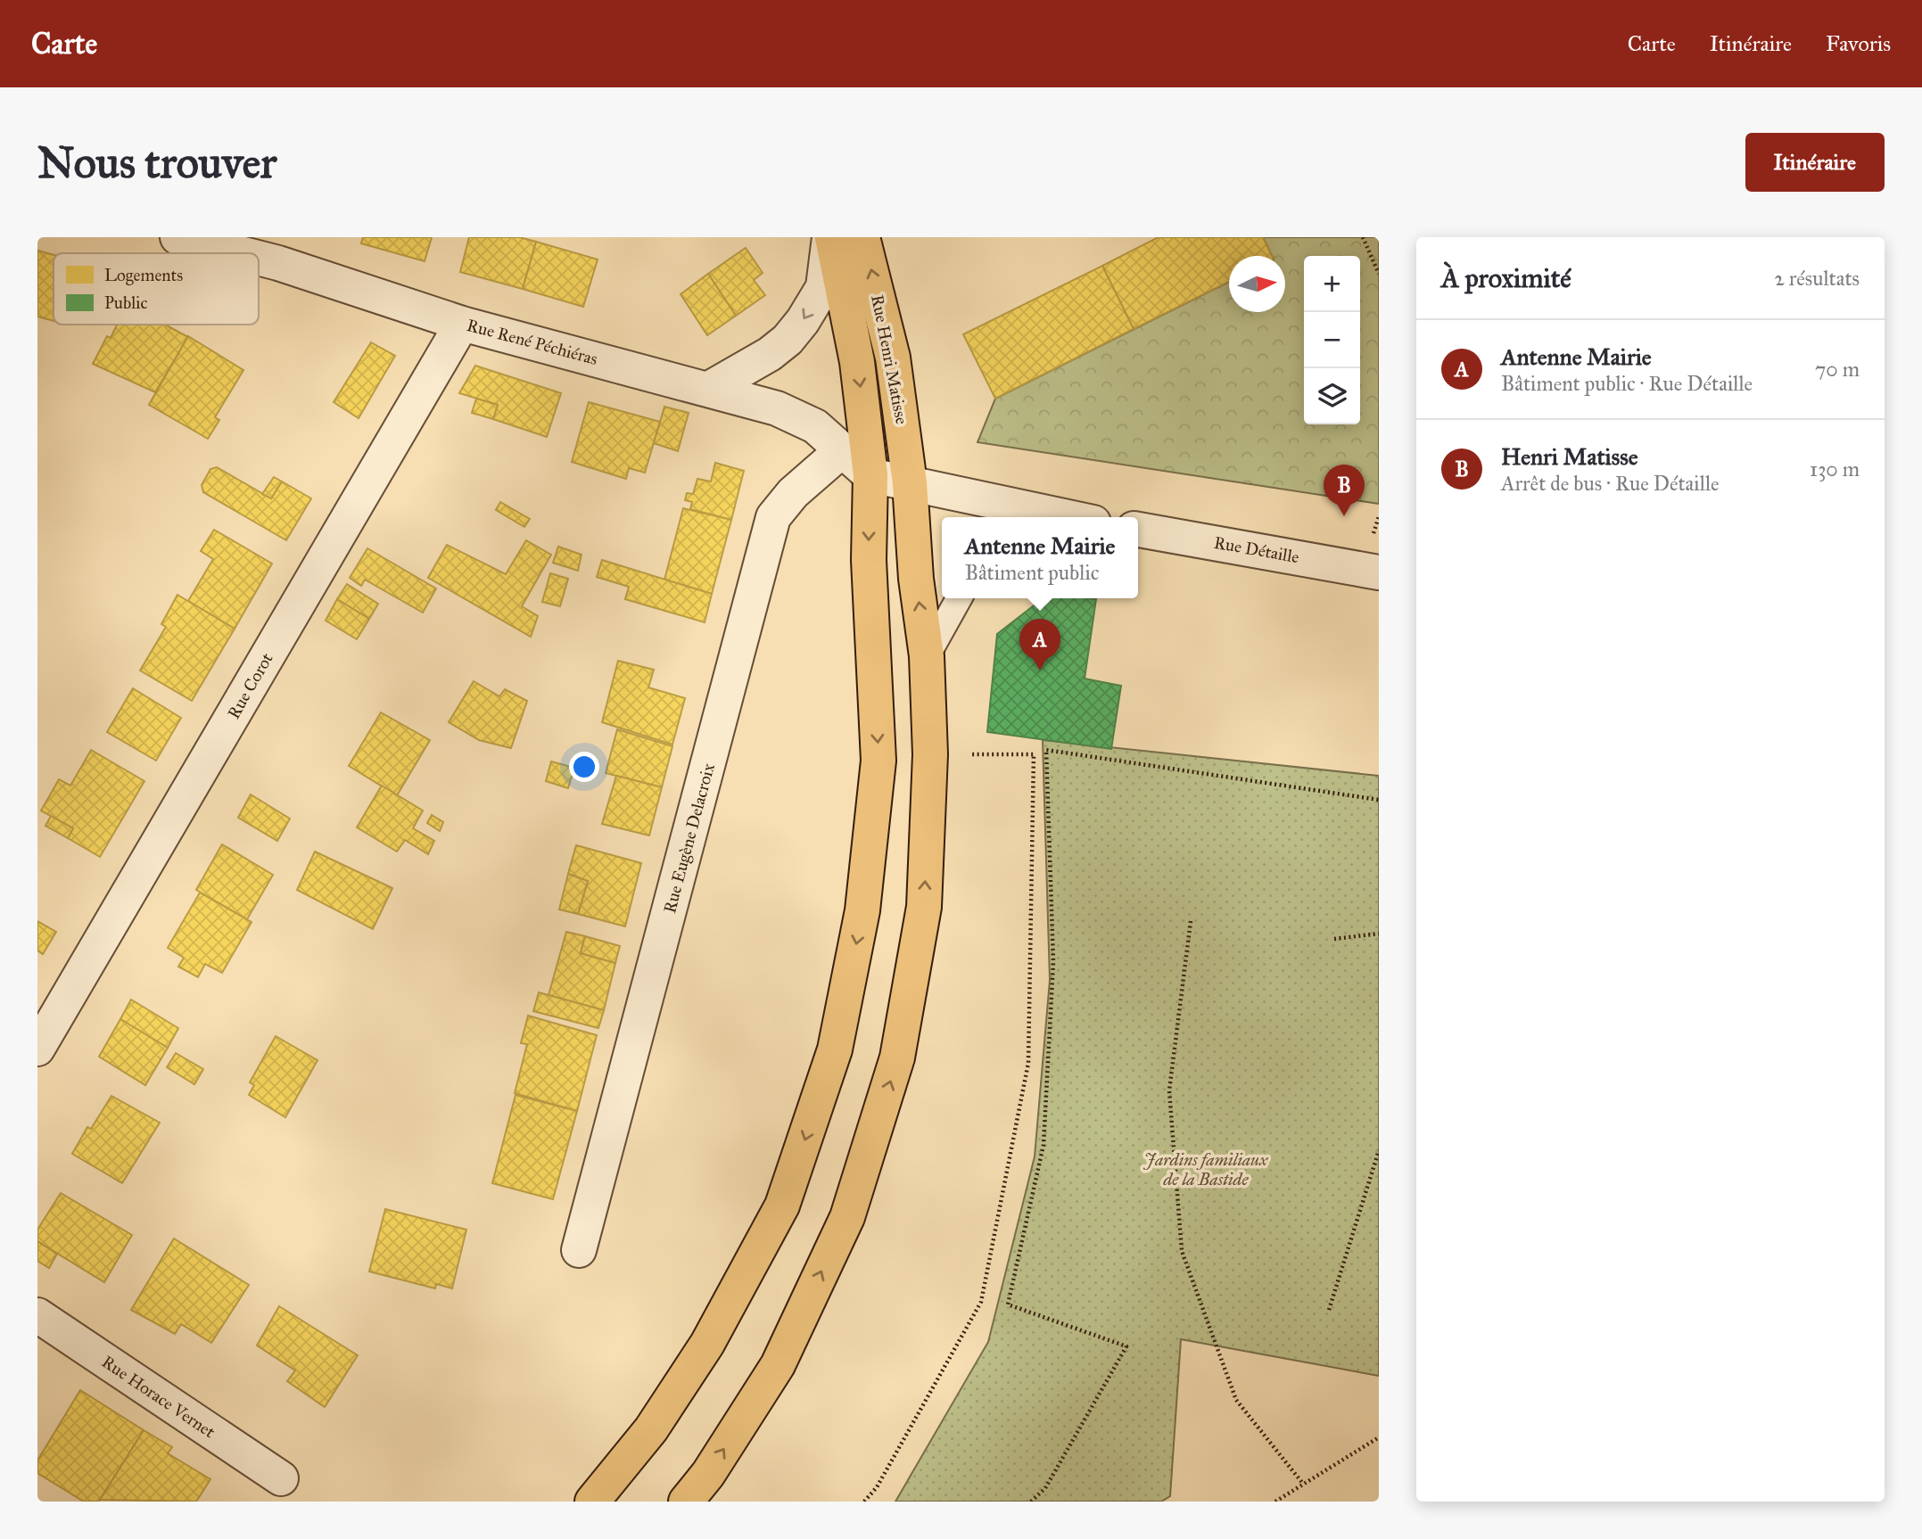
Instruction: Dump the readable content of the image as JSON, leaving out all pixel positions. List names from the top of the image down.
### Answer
{
  "streets": {
    "main road": ["Rue Henri Matisse"],
    "street": [
      "Rue René Péchiéras",
      "Rue Détaille",
      "Rue Corot",
      "Rue Eugène Delacroix",
      "Rue Horace Vernet"
    ]
  },
  "crossings": [
    ["Rue René Péchiéras", "Rue Henri Matisse"],
    ["Rue René Péchiéras", "Rue Corot"],
    ["Rue René Péchiéras", "Rue Eugène Delacroix"]
  ],
  "parks": ["Jardins familiaux de la Bastide"],
  "legend": ["Logements", "Public"],
  "north": "right",
  "page": {
    "header": "Carte",
    "nav": ["Carte", "Itinéraire", "Favoris"],
    "buttons": "Itinéraire",
    "title": "Nous trouver",
    "heading": ["À proximité", "2 résultats"],
    "map_buttons": ["+", "−"],
    "list": [
      {
        "mark": "A",
        "name": "Antenne Mairie",
        "note": "Bâtiment public · Rue Détaille",
        "value": "70 m"
      },
      {
        "mark": "B",
        "name": "Henri Matisse",
        "note": "Arrêt de bus · Rue Détaille",
        "value": "130 m"
      }
    ],
    "pins": ["B", "A"],
    "popup": ["Antenne Mairie", "Bâtiment public"]
  }
}
